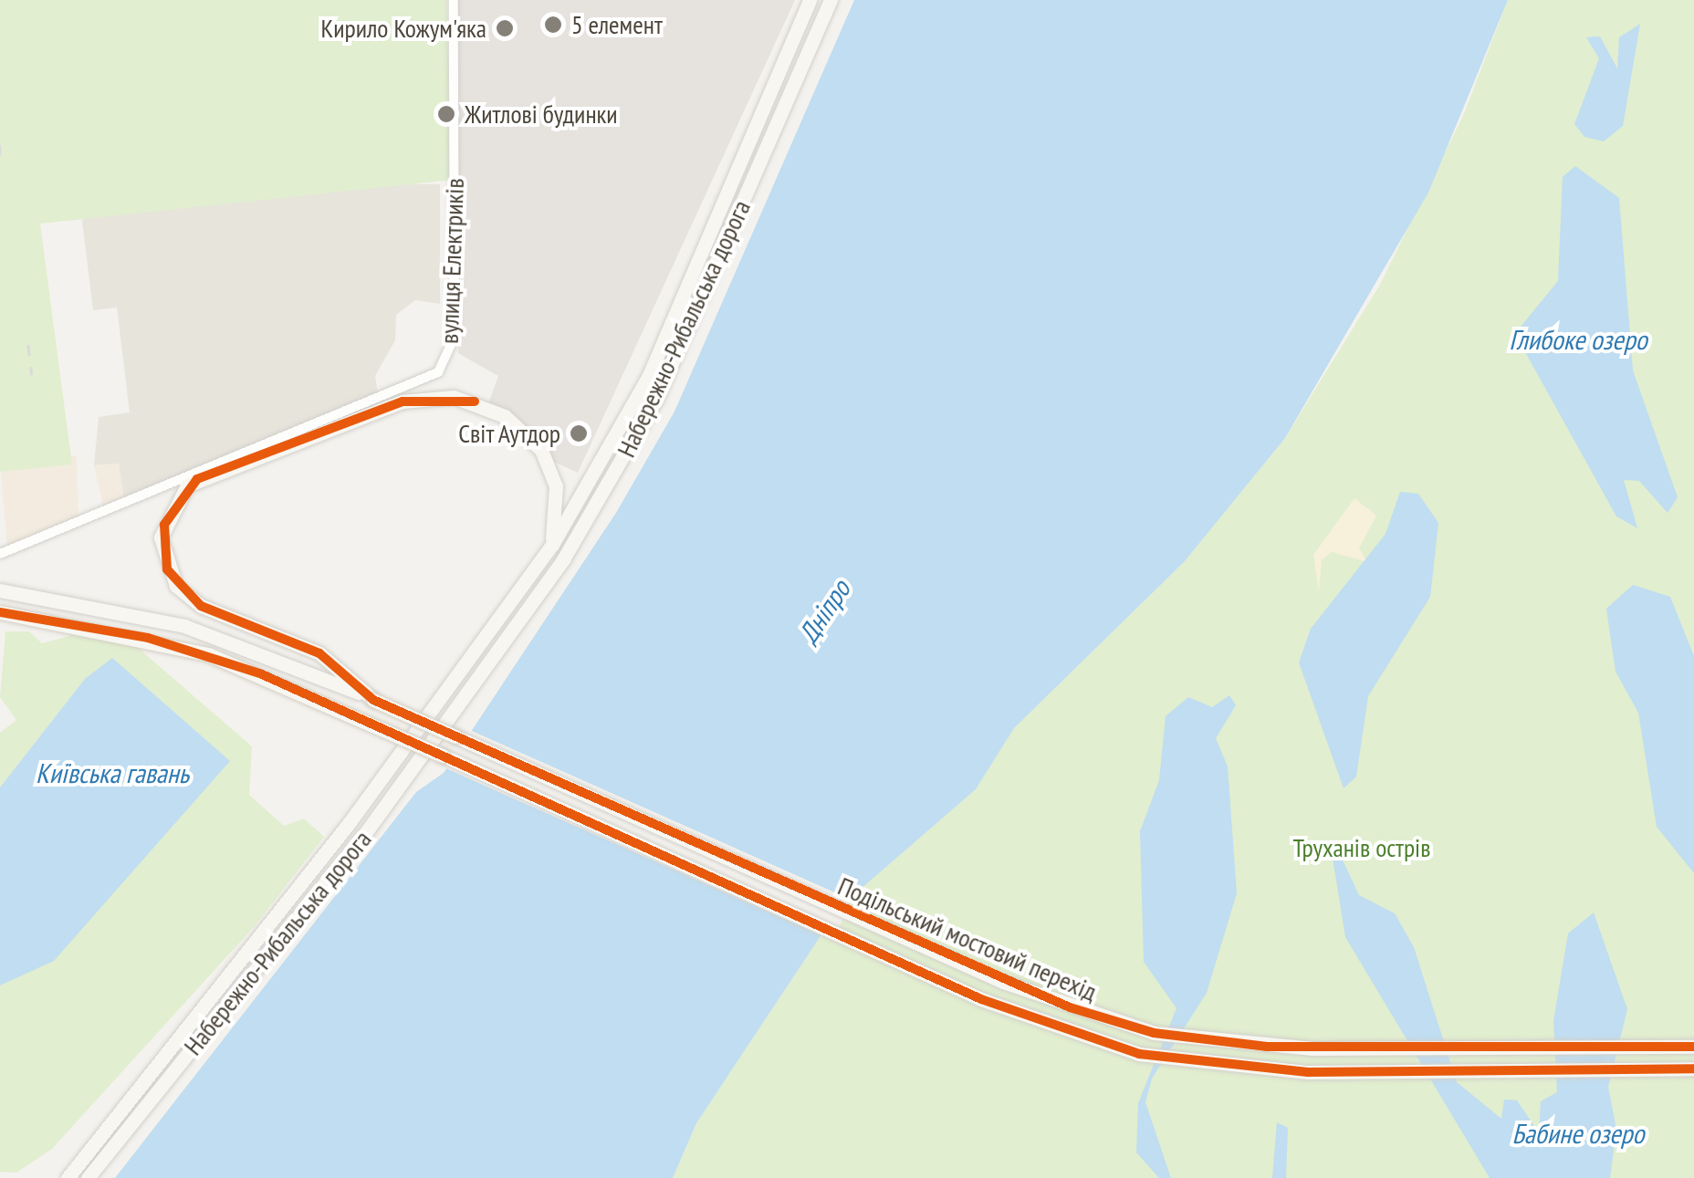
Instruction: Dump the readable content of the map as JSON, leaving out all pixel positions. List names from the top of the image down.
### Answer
{
  "streets": {
    "main road": ["Набережно-Рибальська дорога", "Подільський мостовий перехід"],
    "street": ["вулиця Електриків"]
  },
  "water": [
    "Глибоке озеро",
    "Дніпро",
    "Київська гавань",
    "Бабине озеро"
  ],
  "parks": ["Труханів острів"],
  "places": [
    "5 елемент",
    "Кирило Кожум'яка",
    "Житлові будинки",
    "Світ Аутдор"
  ]
}
